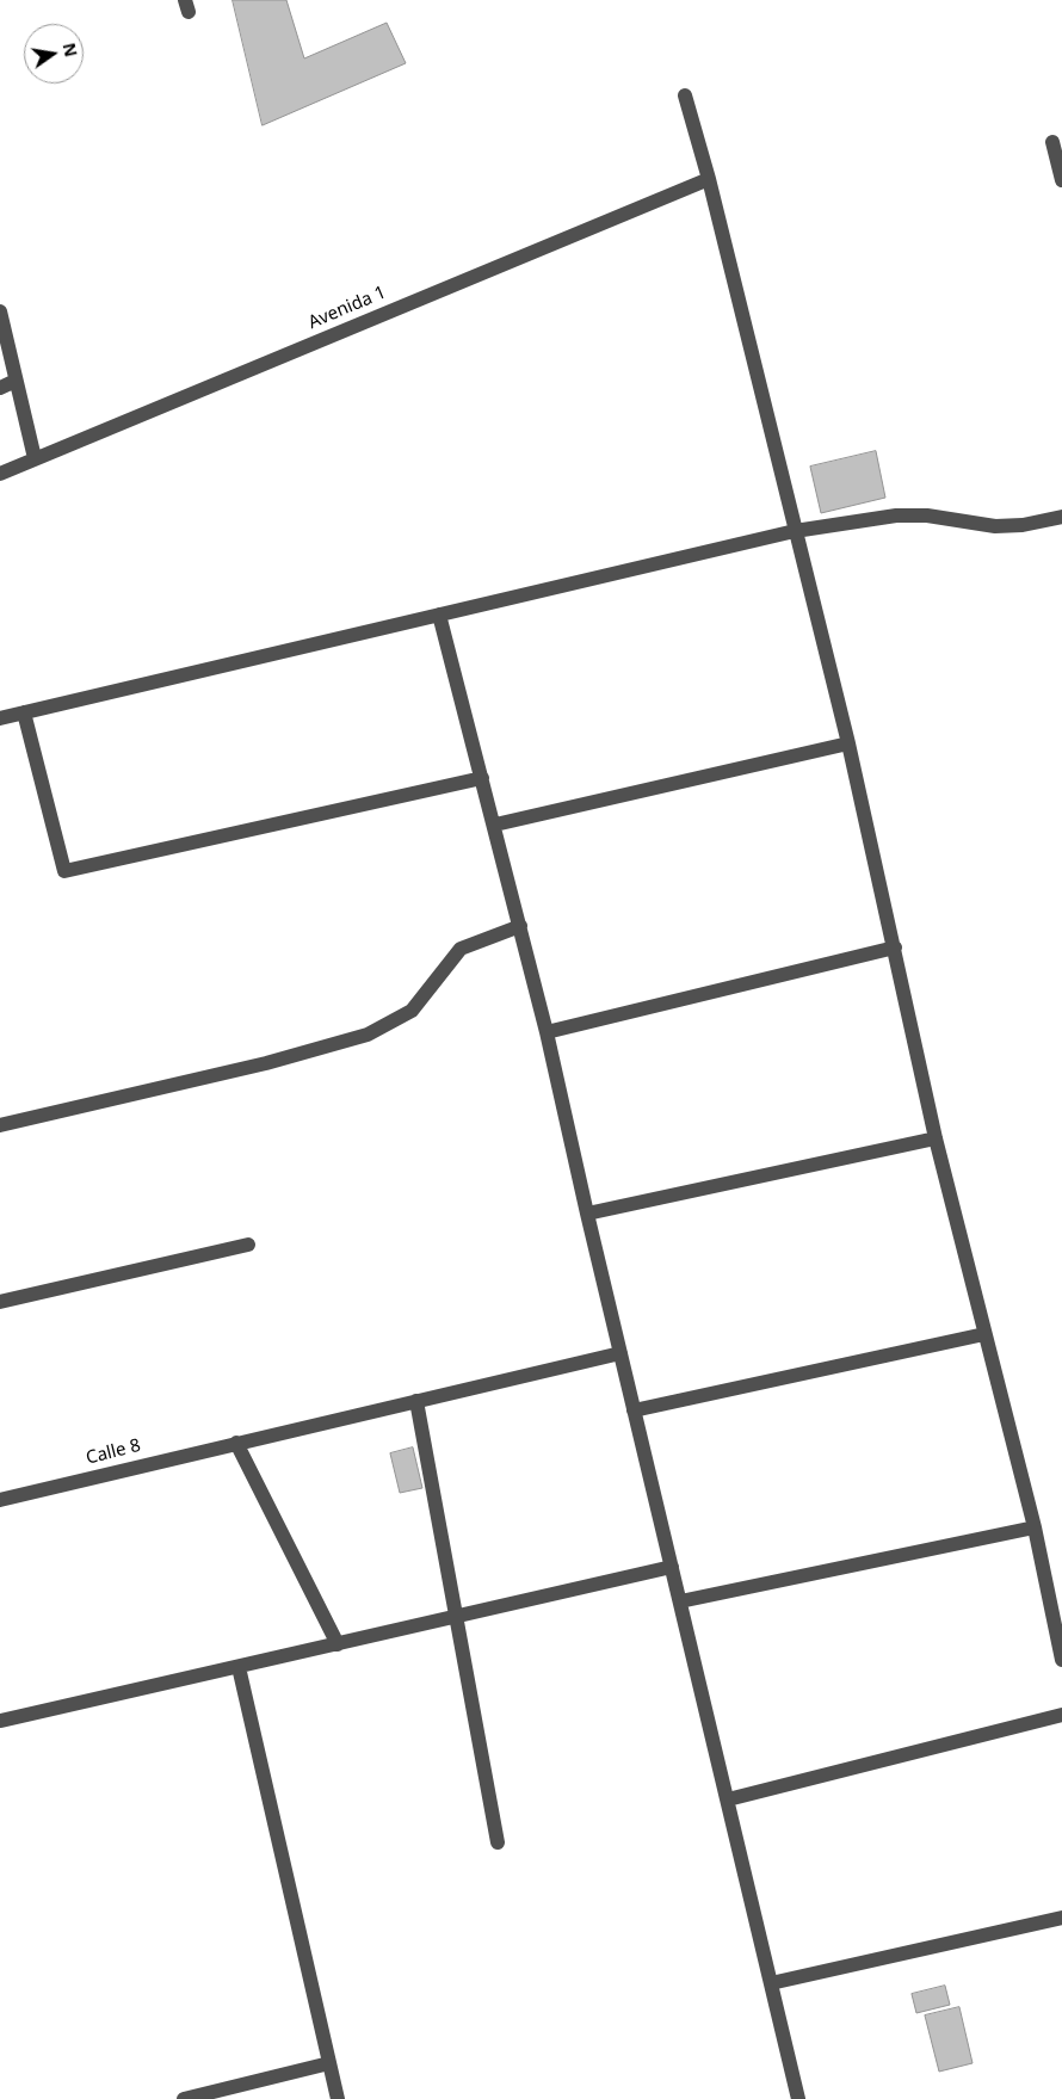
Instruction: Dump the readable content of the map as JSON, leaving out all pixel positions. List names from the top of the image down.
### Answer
{
  "streets": {
    "street": ["Avenida 1", "Calle 8"]
  },
  "north": "right"
}
